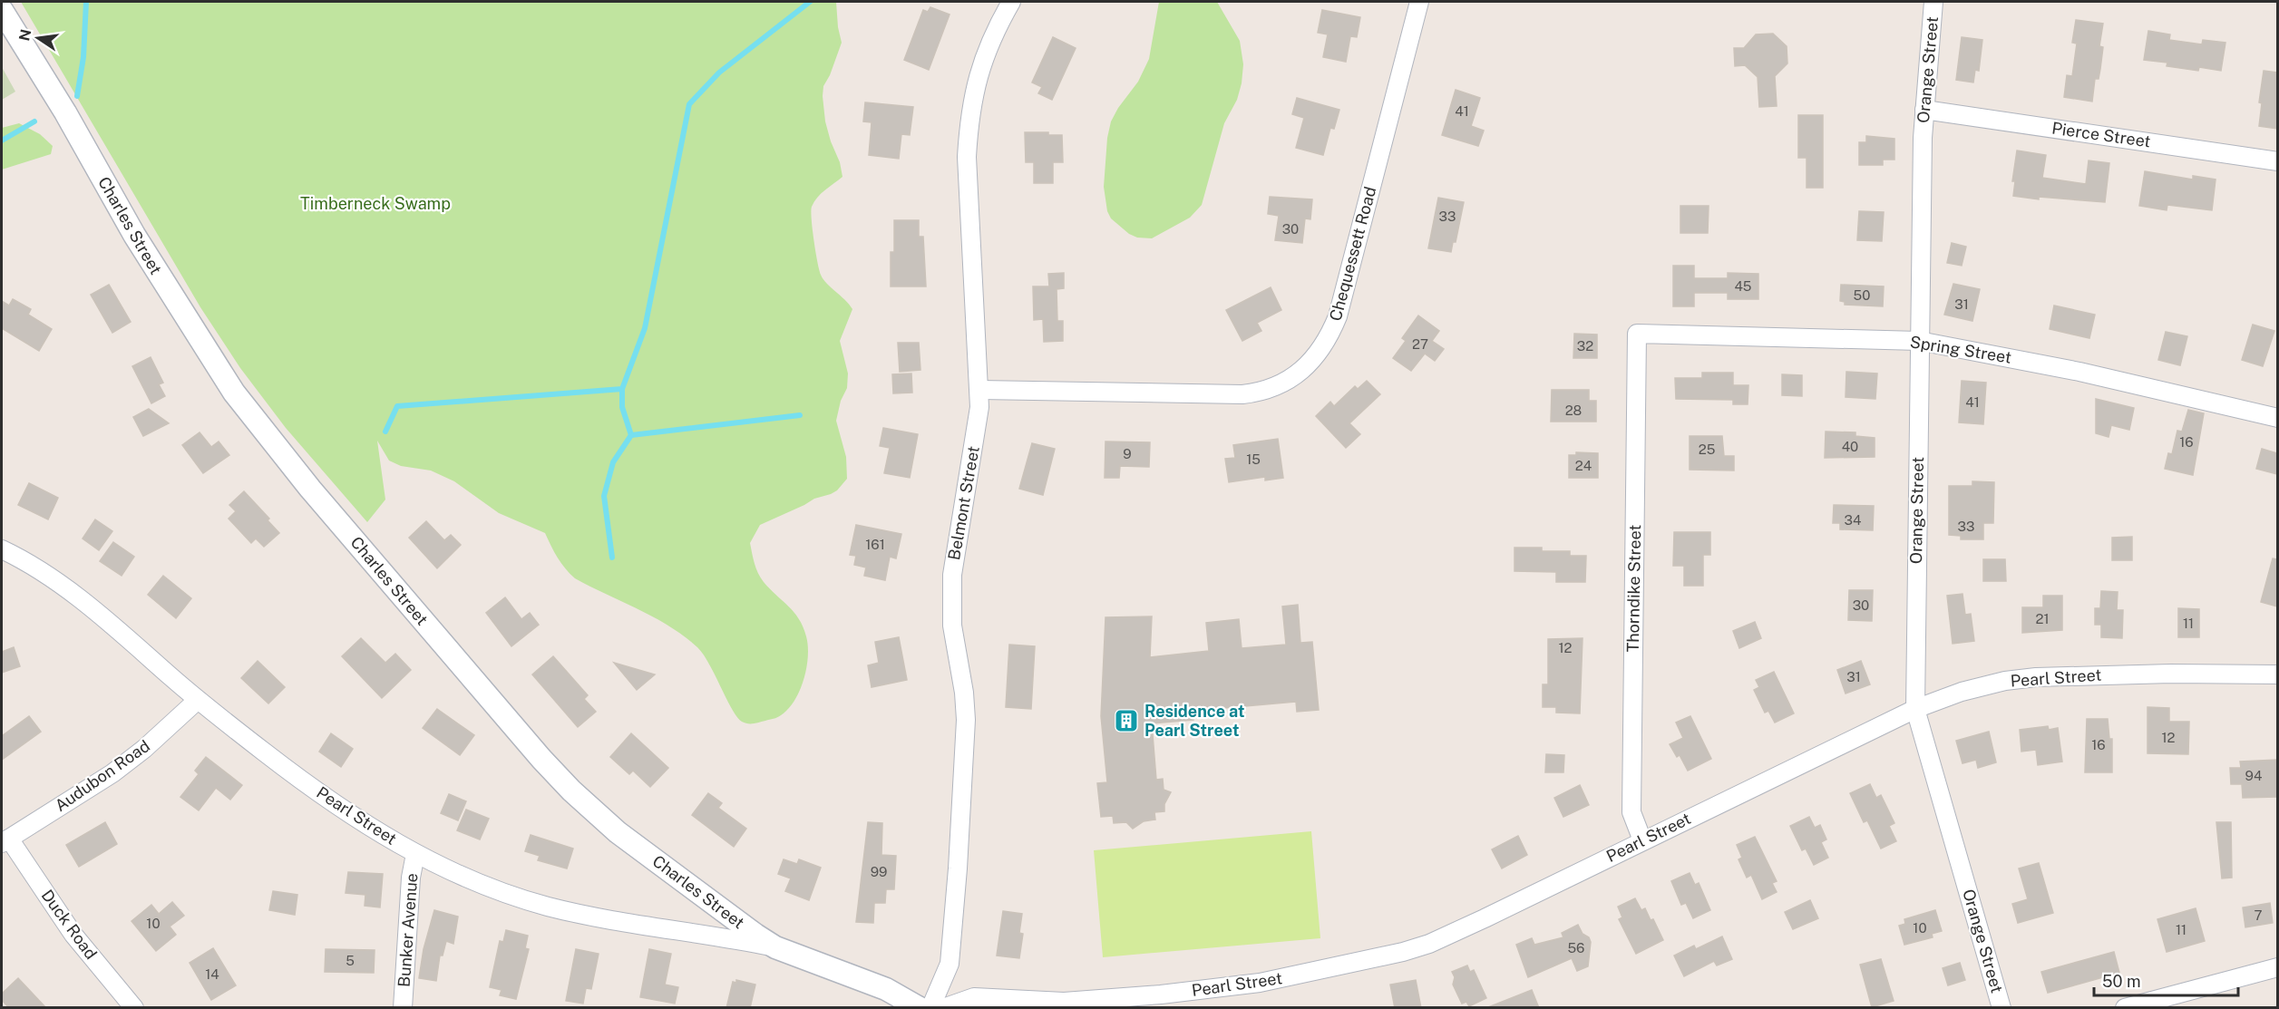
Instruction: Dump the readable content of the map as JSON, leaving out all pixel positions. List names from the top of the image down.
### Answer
{
  "streets": {
    "street": [
      "Orange Street",
      "Pierce Street",
      "Charles Street",
      "Chequessett Road",
      "Spring Street",
      "Belmont Street",
      "Thorndike Street",
      "Pearl Street",
      "Audubon Road",
      "Duck Road",
      "Bunker Avenue"
    ]
  },
  "crossings": [
    ["Orange Street", "Pierce Street"],
    ["Orange Street", "Spring Street"],
    ["Orange Street", "Pearl Street"],
    ["Charles Street", "Pearl Street"],
    ["Chequessett Road", "Belmont Street"],
    ["Spring Street", "Thorndike Street"],
    ["Thorndike Street", "Pearl Street"],
    ["Pearl Street", "Audubon Road"],
    ["Pearl Street", "Bunker Avenue"],
    ["Audubon Road", "Duck Road"]
  ],
  "parks": ["Timberneck Swamp"],
  "places": {
    "building": ["Residence at Pearl Street"]
  },
  "house_numbers": [
    "41",
    "33",
    "30",
    "45",
    "50",
    "31",
    "27",
    "32",
    "41",
    "28",
    "16",
    "40",
    "25",
    "9",
    "15",
    "24",
    "34",
    "33",
    "161",
    "30",
    "21",
    "11",
    "12",
    "31",
    "12",
    "16",
    "94",
    "99",
    "7",
    "10",
    "10",
    "11",
    "56",
    "5",
    "14"
  ],
  "scale_bar": "50 m",
  "north": "left"
}
